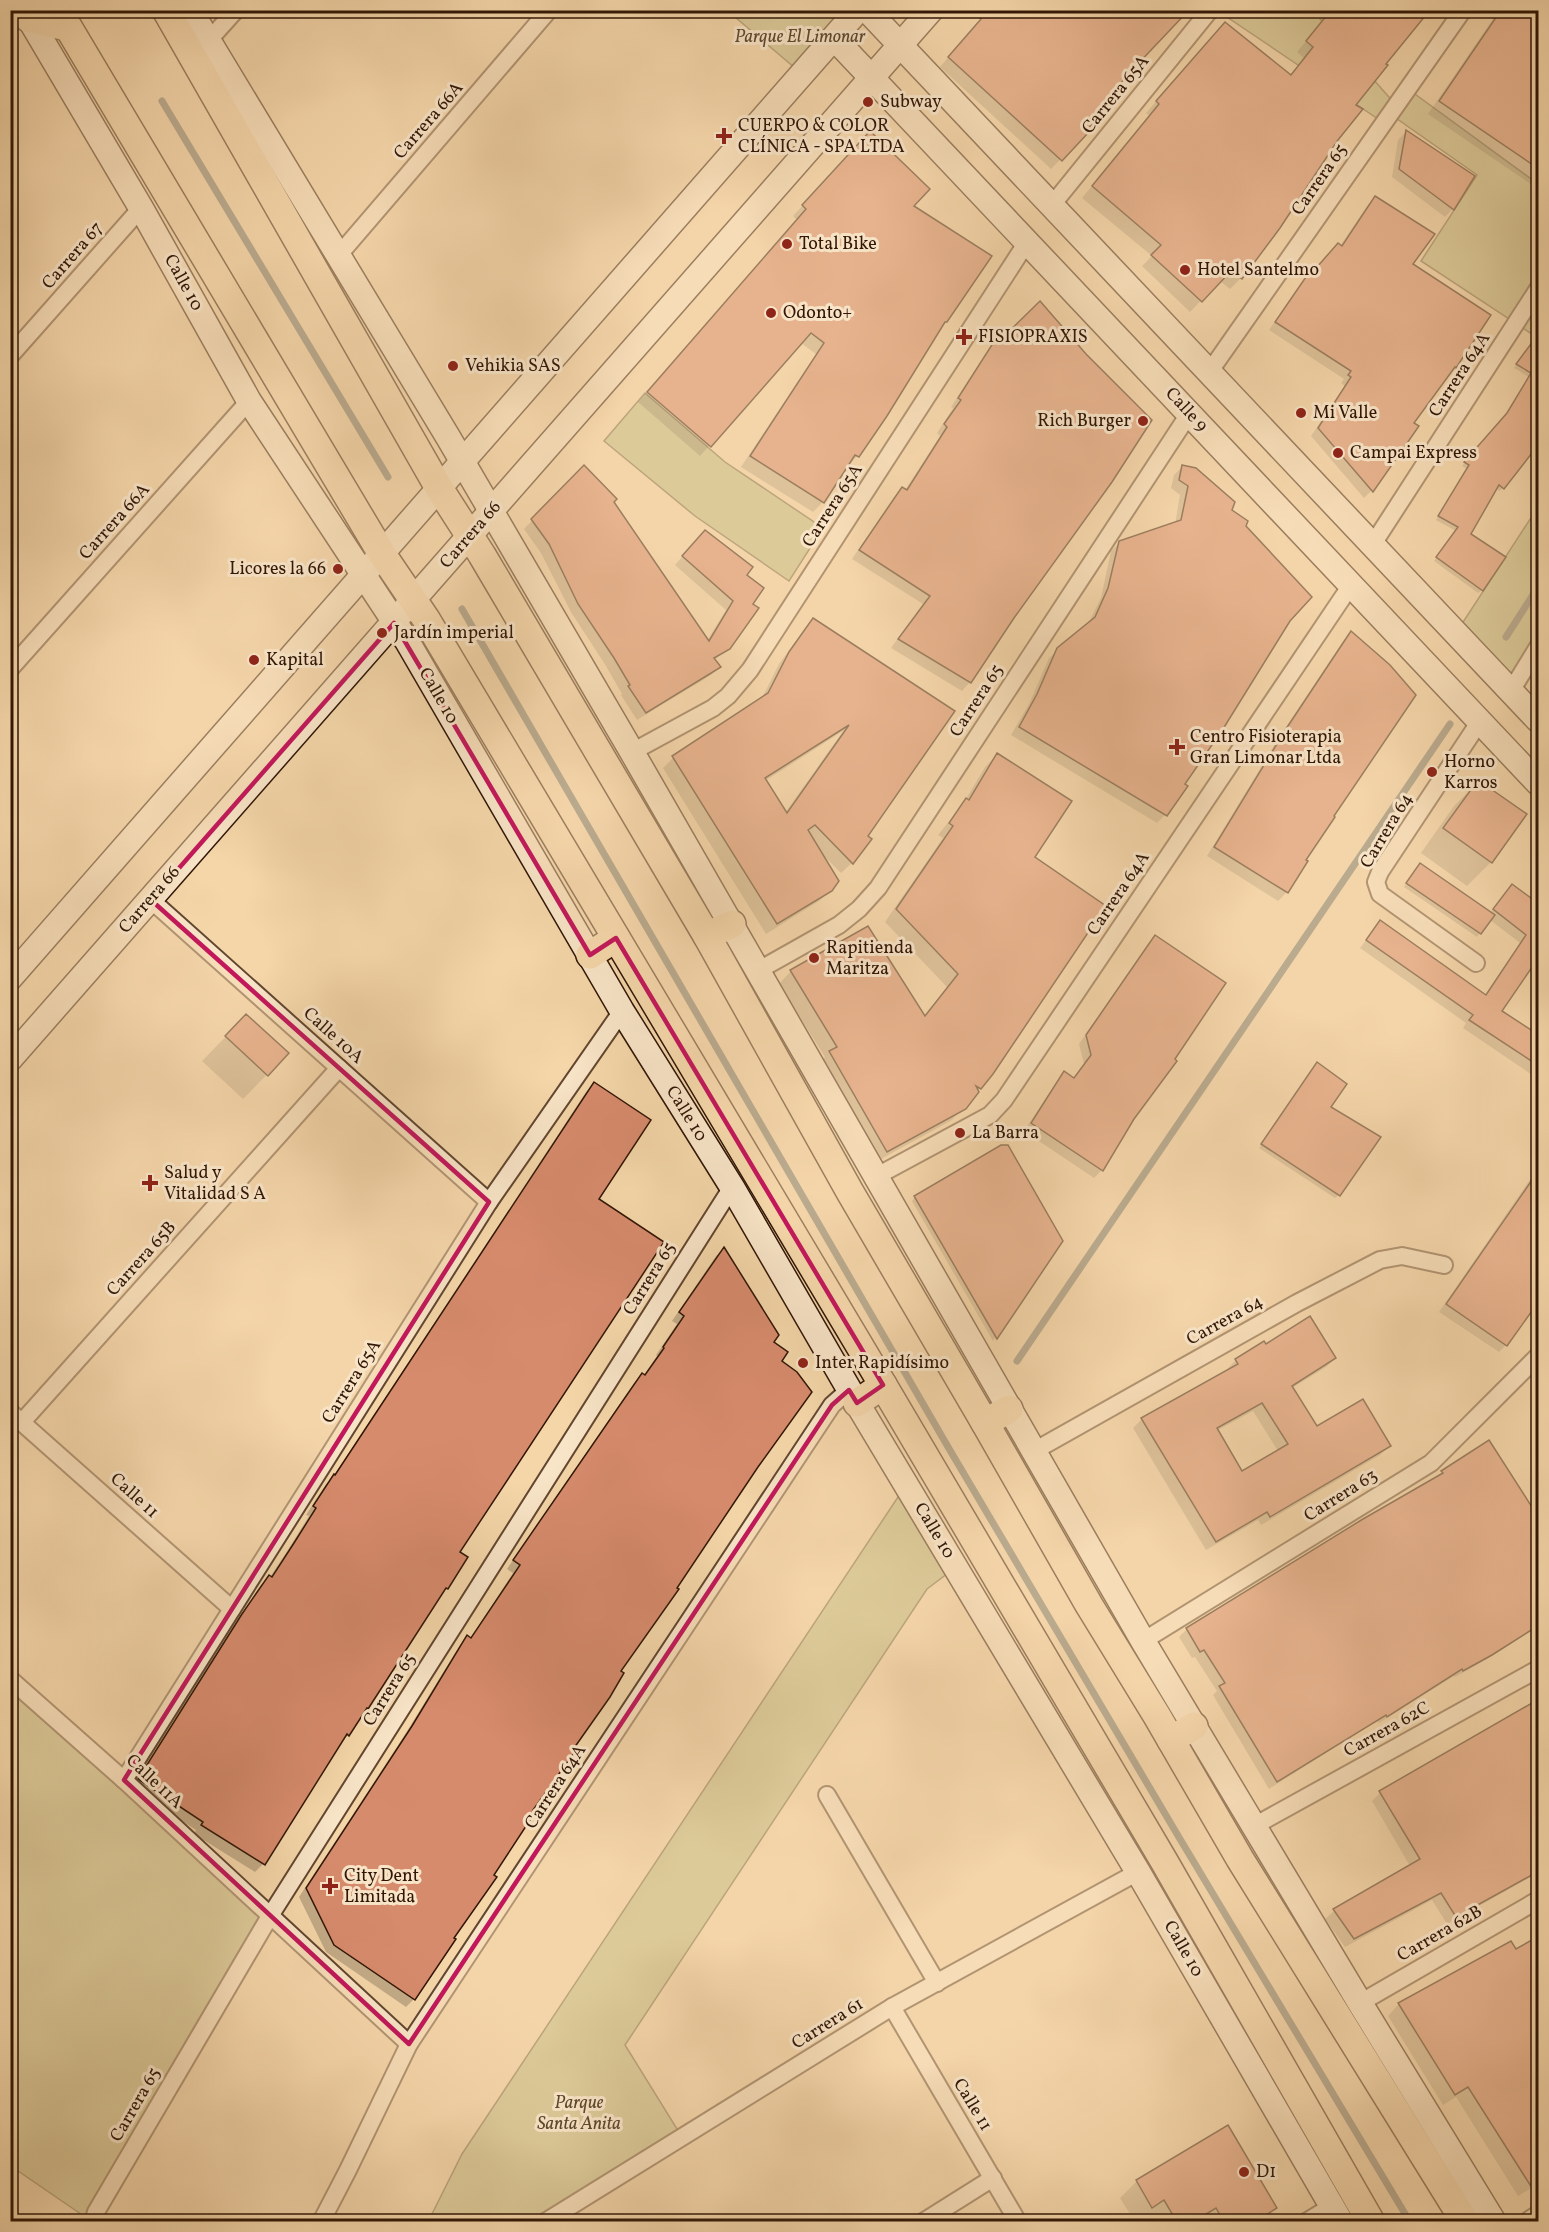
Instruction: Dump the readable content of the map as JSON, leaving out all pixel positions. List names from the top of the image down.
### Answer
{
  "streets": {
    "main road": ["Calle 10"],
    "street": [
      "Carrera 65A",
      "Carrera 66A",
      "Carrera 65",
      "Carrera 67",
      "Carrera 64A",
      "Calle 9",
      "Carrera 66",
      "Carrera 64",
      "Calle 10A",
      "Carrera 65B",
      "Calle 11",
      "Carrera 63",
      "Carrera 62C",
      "Calle 11A",
      "Carrera 62B",
      "Carrera 61"
    ]
  },
  "crossings": [
    ["Carrera 65A", "Calle 10"],
    ["Carrera 65A", "Calle 9"],
    ["Carrera 65A", "Calle 10A"],
    ["Carrera 65A", "Calle 11"],
    ["Carrera 65A", "Calle 11A"],
    ["Carrera 66A", "Calle 10"],
    ["Carrera 65", "Calle 10"],
    ["Carrera 65", "Calle 9"],
    ["Carrera 65", "Calle 11A"],
    ["Carrera 67", "Calle 10"],
    ["Calle 10", "Carrera 64A"],
    ["Calle 10", "Carrera 66"],
    ["Calle 10", "Carrera 61"],
    ["Carrera 64A", "Calle 9"],
    ["Carrera 64A", "Calle 11A"],
    ["Calle 9", "Carrera 66"],
    ["Calle 9", "Carrera 64"],
    ["Carrera 66", "Calle 10A"],
    ["Calle 10A", "Carrera 65B"],
    ["Carrera 65B", "Calle 11"],
    ["Calle 11", "Carrera 61"]
  ],
  "parks": ["Parque El Limonar", "Parque Santa Anita"],
  "places": {
    "other": [
      "Subway",
      "Total Bike",
      "Hotel Santelmo",
      "Odonto+",
      "Vehikia SAS",
      "Mi Valle",
      "Rich Burger",
      "Campai Express",
      "Licores la 66",
      "Jardín imperial",
      "Kapital",
      "Horno Karros",
      "Rapitienda Maritza",
      "La Barra",
      "Inter Rapidísimo",
      "D1"
    ],
    "health": [
      "CUERPO & COLOR CLÍNICA - SPA LTDA",
      "FISIOPRAXIS",
      "Centro Fisioterapia Gran Limonar Ltda",
      "Salud y Vitalidad S A",
      "City Dent Limitada"
    ]
  }
}
